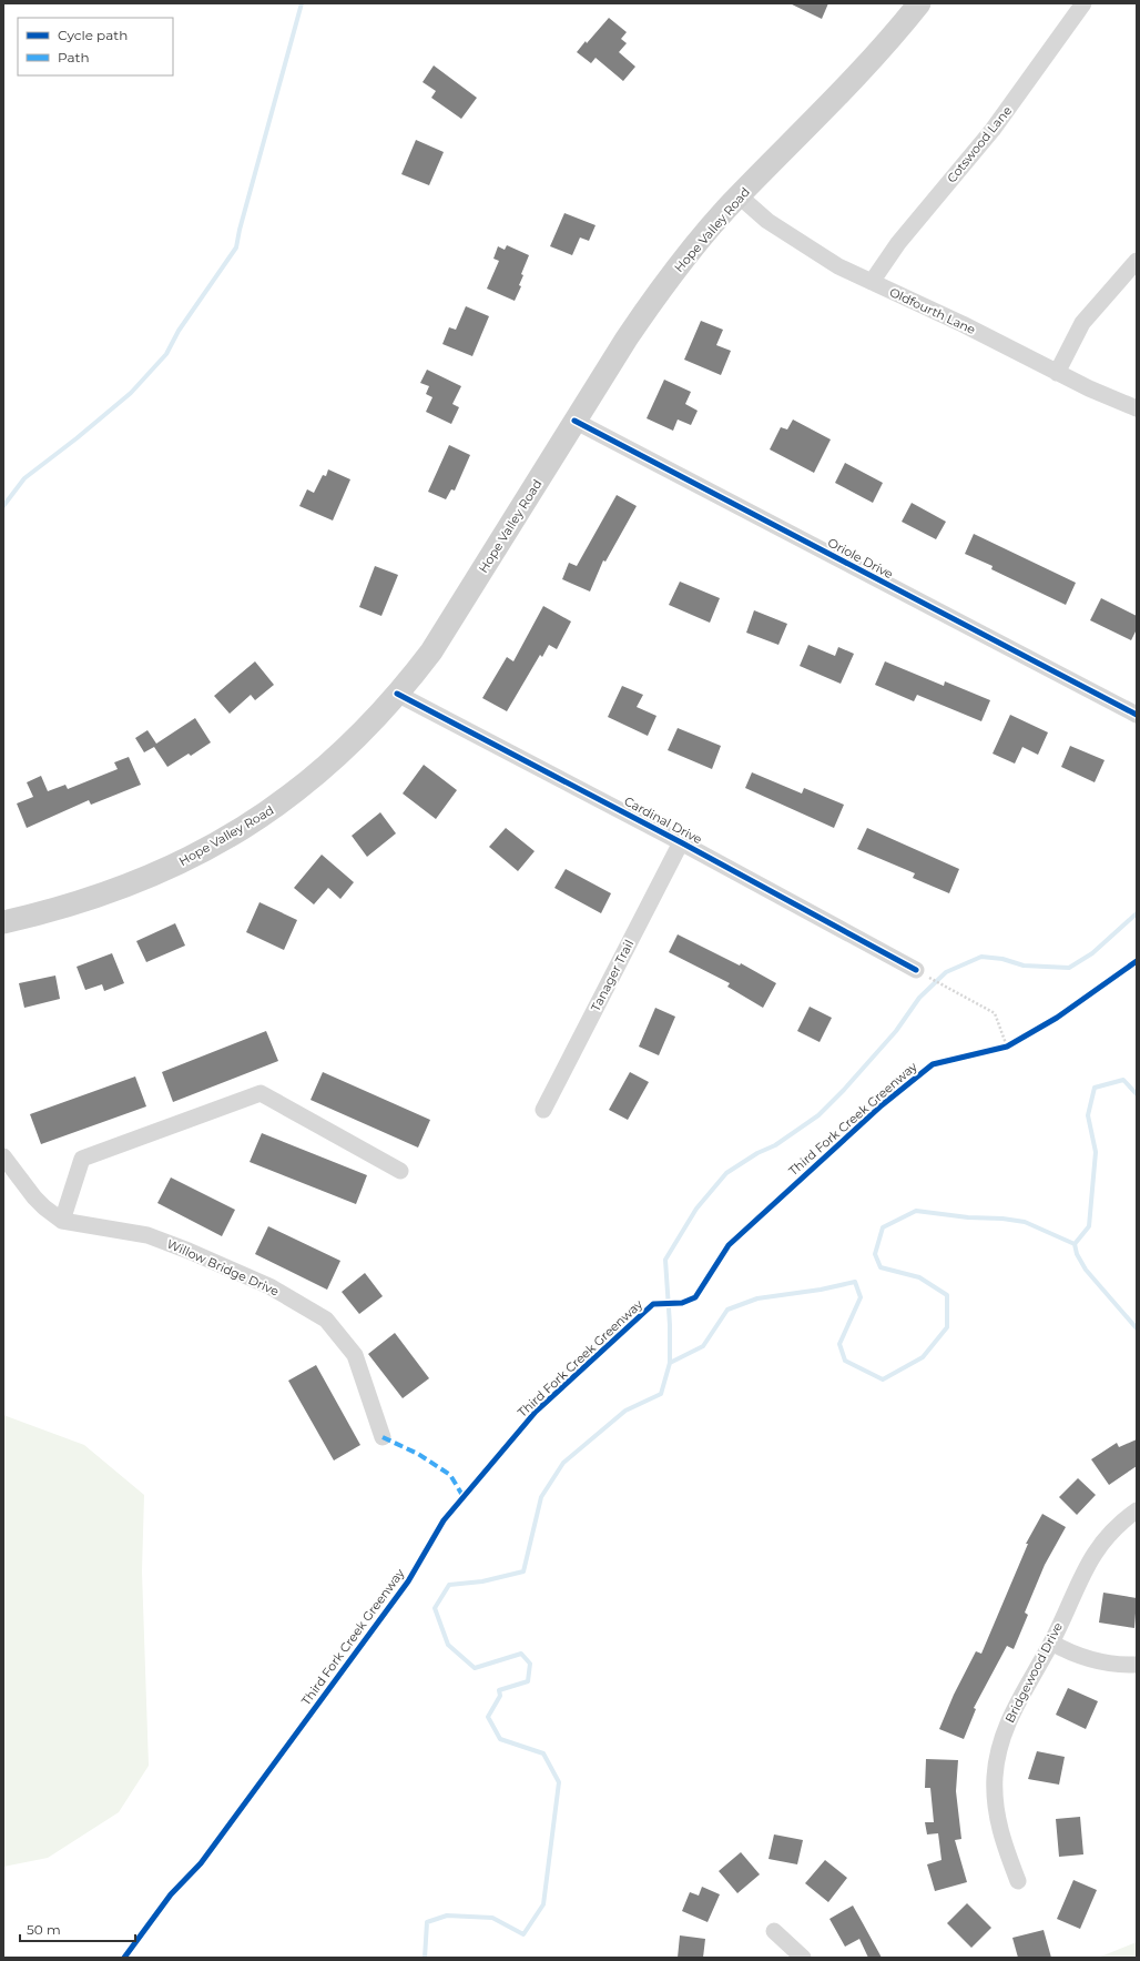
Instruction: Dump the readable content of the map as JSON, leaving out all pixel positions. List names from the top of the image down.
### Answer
{
  "streets": {
    "main road": ["Hope Valley Road"],
    "street": [
      "Cotswood Lane",
      "Oldfourth Lane",
      "Oriole Drive",
      "Cardinal Drive",
      "Tanager Trail",
      "Willow Bridge Drive",
      "Bridgewood Drive"
    ],
    "cycle path": ["Third Fork Creek Greenway"]
  },
  "crossings": [
    ["Cotswood Lane", "Oldfourth Lane"],
    ["Hope Valley Road", "Oldfourth Lane"],
    ["Hope Valley Road", "Oriole Drive"],
    ["Hope Valley Road", "Cardinal Drive"],
    ["Cardinal Drive", "Tanager Trail"]
  ],
  "legend": ["Cycle path", "Path"],
  "scale_bar": "50 m"
}
